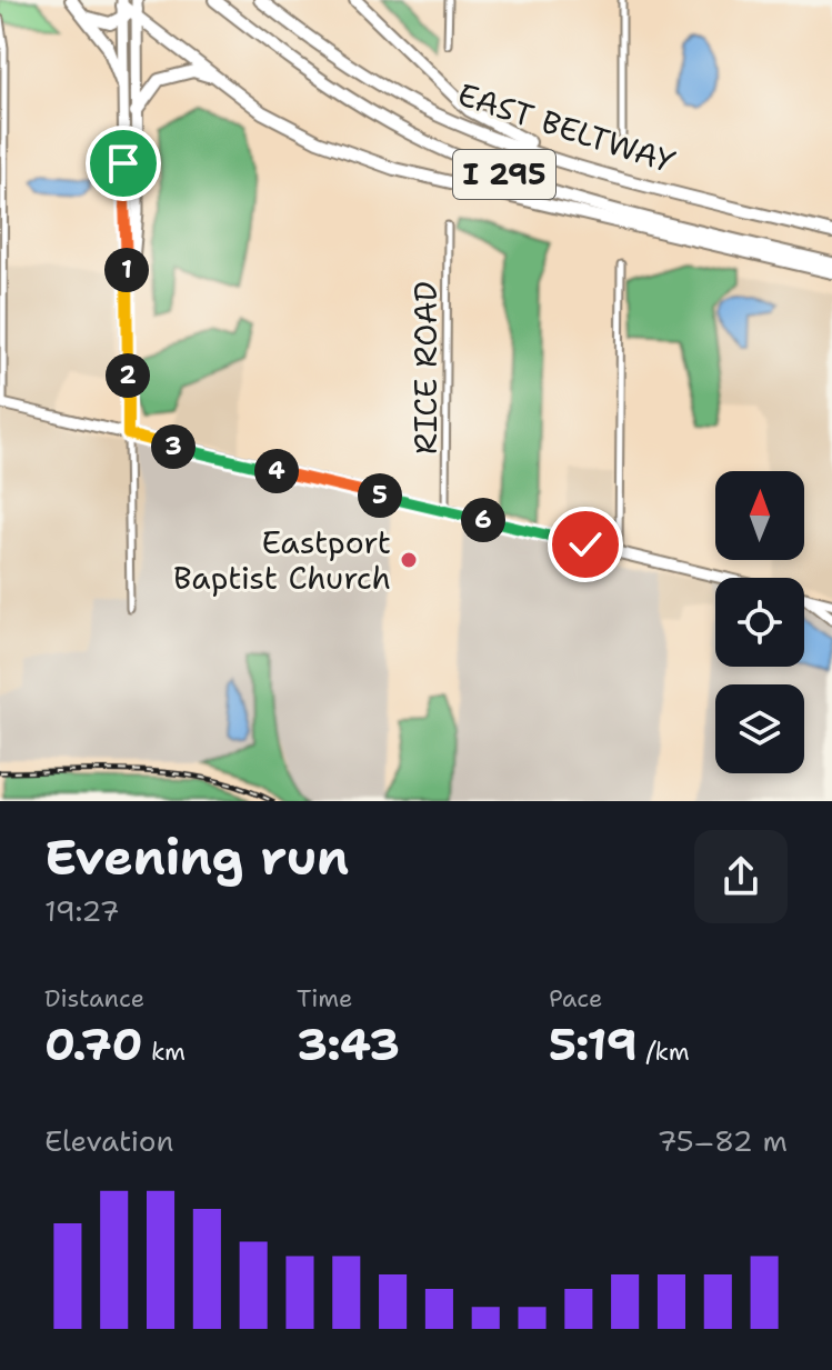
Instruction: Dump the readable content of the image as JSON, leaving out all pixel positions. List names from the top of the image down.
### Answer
{
  "streets": {
    "highway": ["EAST BELTWAY", "I 295"],
    "street": ["RICE ROAD"]
  },
  "places": ["Eastport Baptist Church"],
  "north": "top",
  "page": {
    "pins": [
      "1",
      "2",
      "3",
      "4",
      "5",
      "6"
    ],
    "heading": ["Evening run", "19:27"],
    "stats": [
      ["Distance", "0.70 km"],
      ["Time", "3:43"],
      ["Pace", "5:19 /km"]
    ],
    "chart": ["Elevation", "75–82 m"]
  }
}
